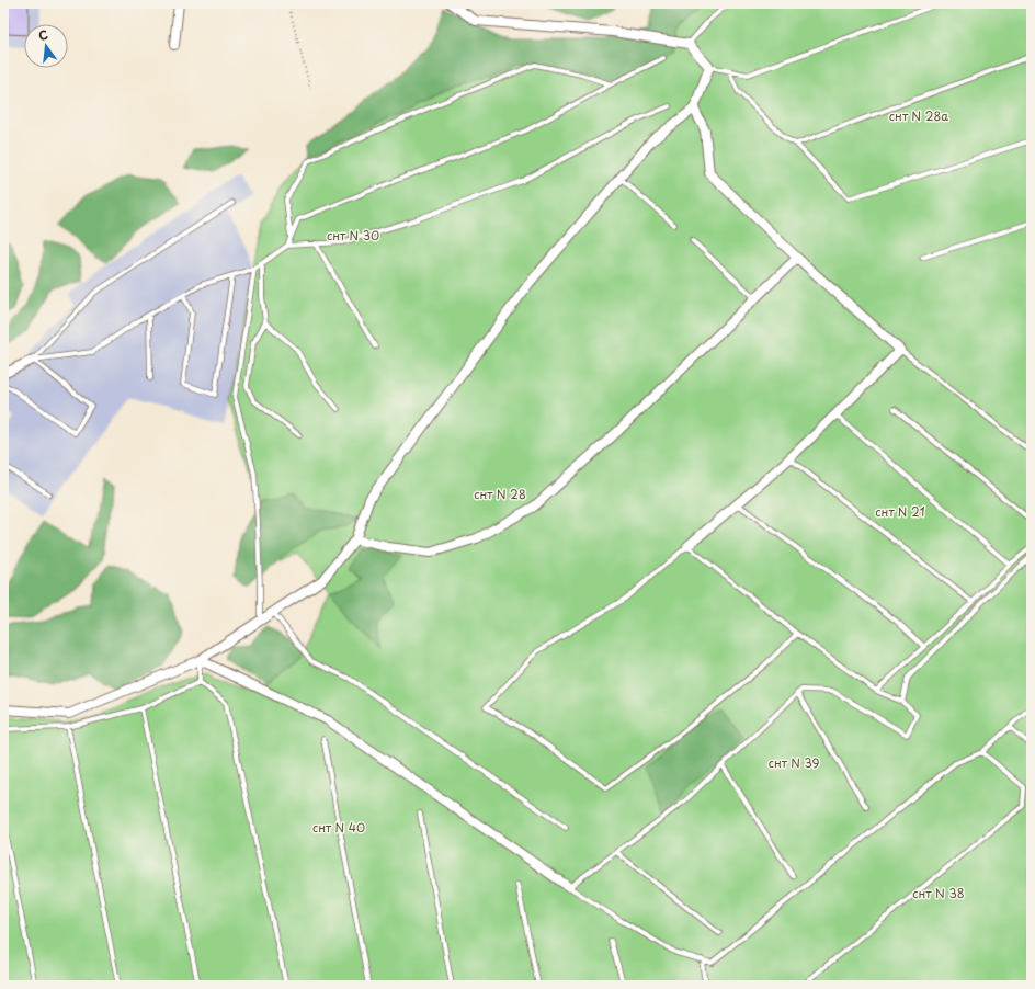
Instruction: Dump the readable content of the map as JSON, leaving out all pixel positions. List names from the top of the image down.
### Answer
{
  "parks": [
    "снт N 28а",
    "снт N 30",
    "снт N 28",
    "снт N 21",
    "снт N 39",
    "снт N 40",
    "снт N 38"
  ],
  "north": "top"
}
